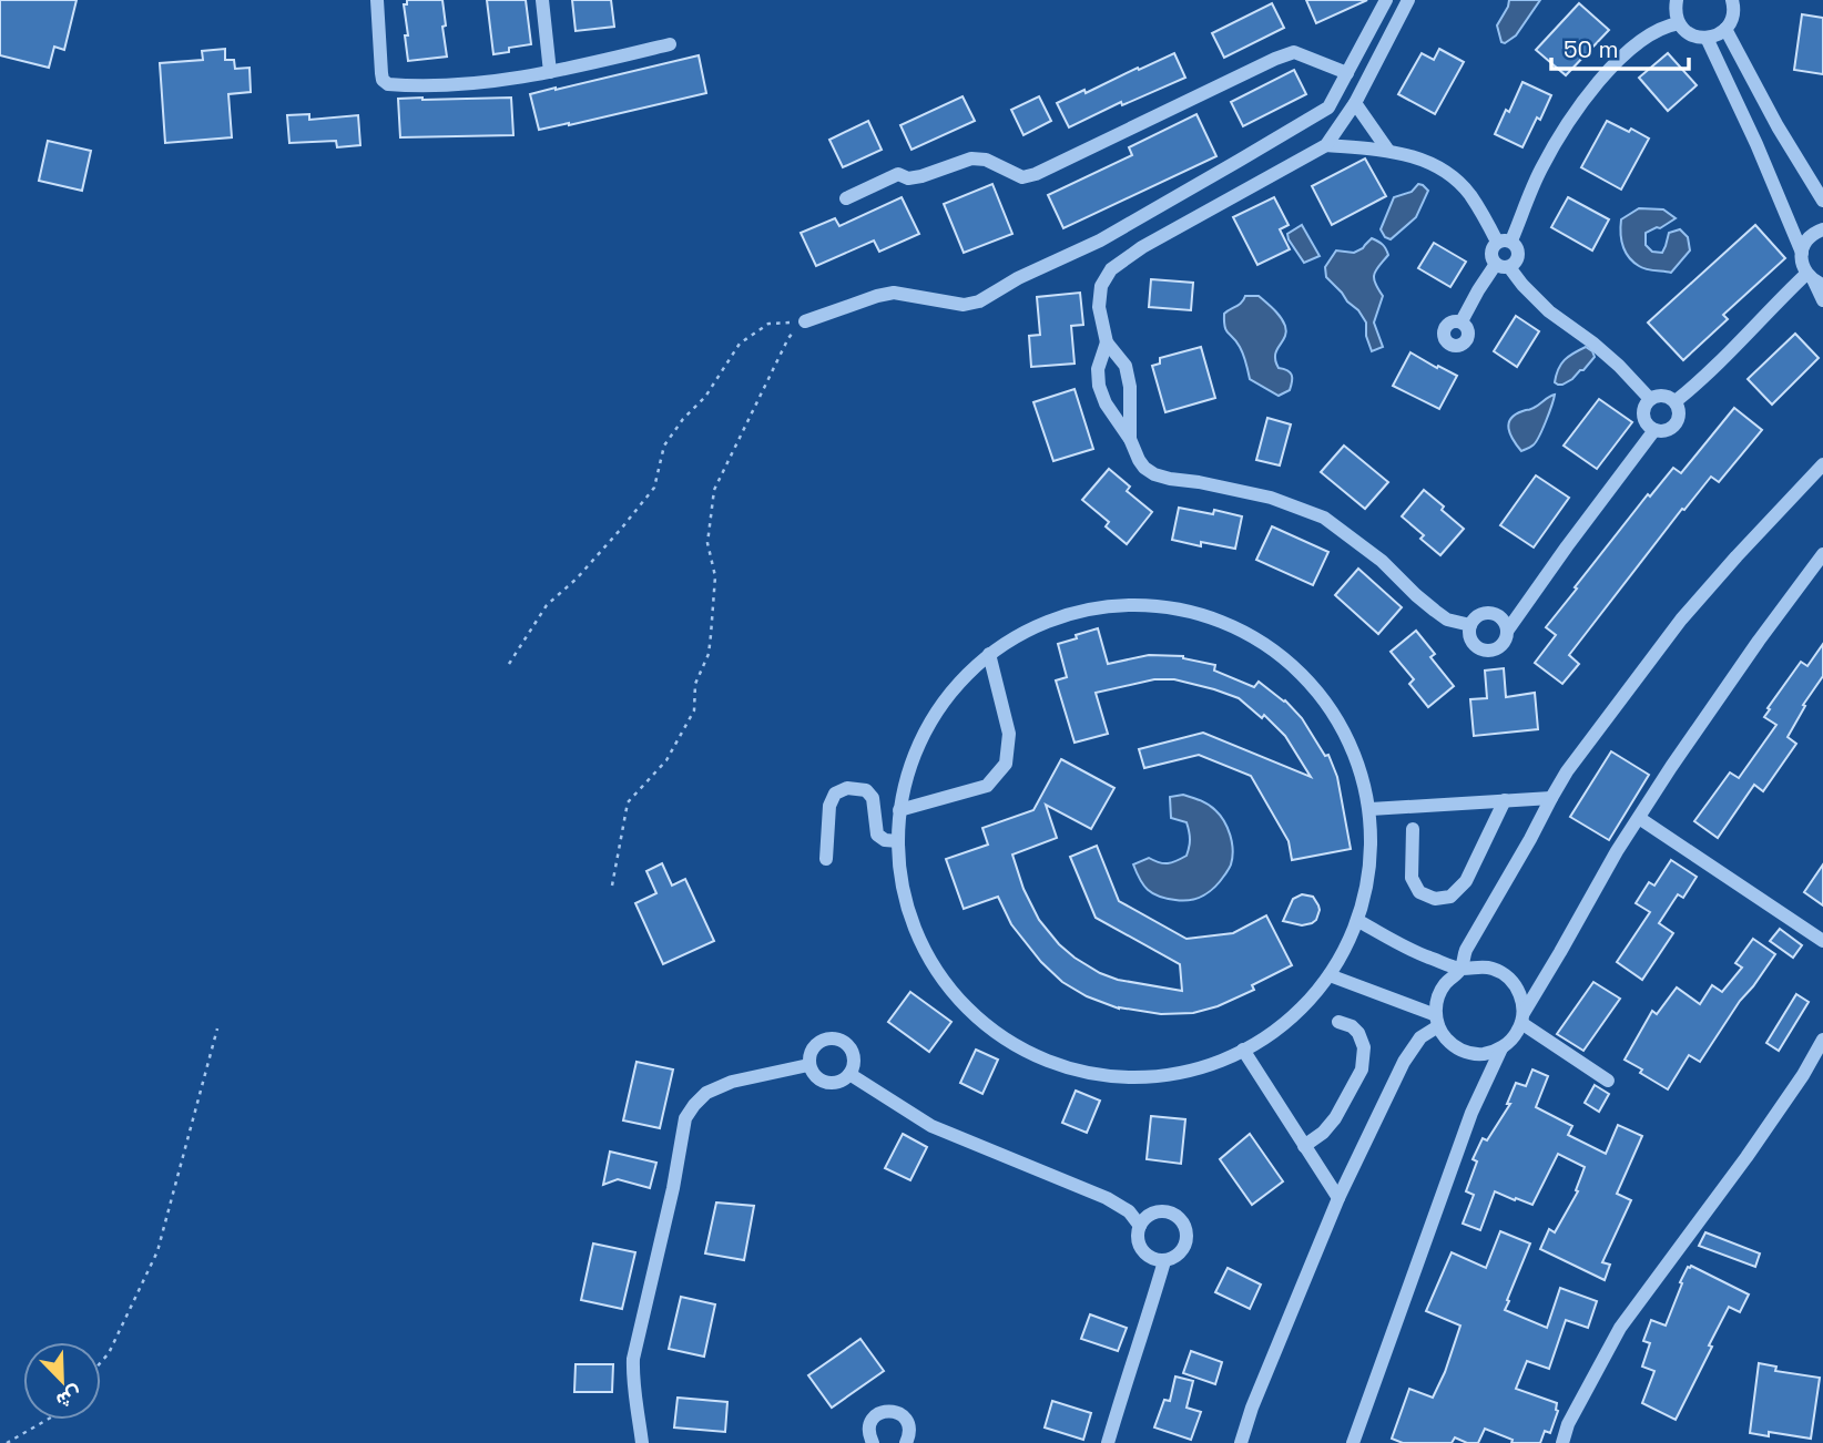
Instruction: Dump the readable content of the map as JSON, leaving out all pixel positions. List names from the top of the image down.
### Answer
{
  "scale_bar": "50 m",
  "north": "bottom right"
}
